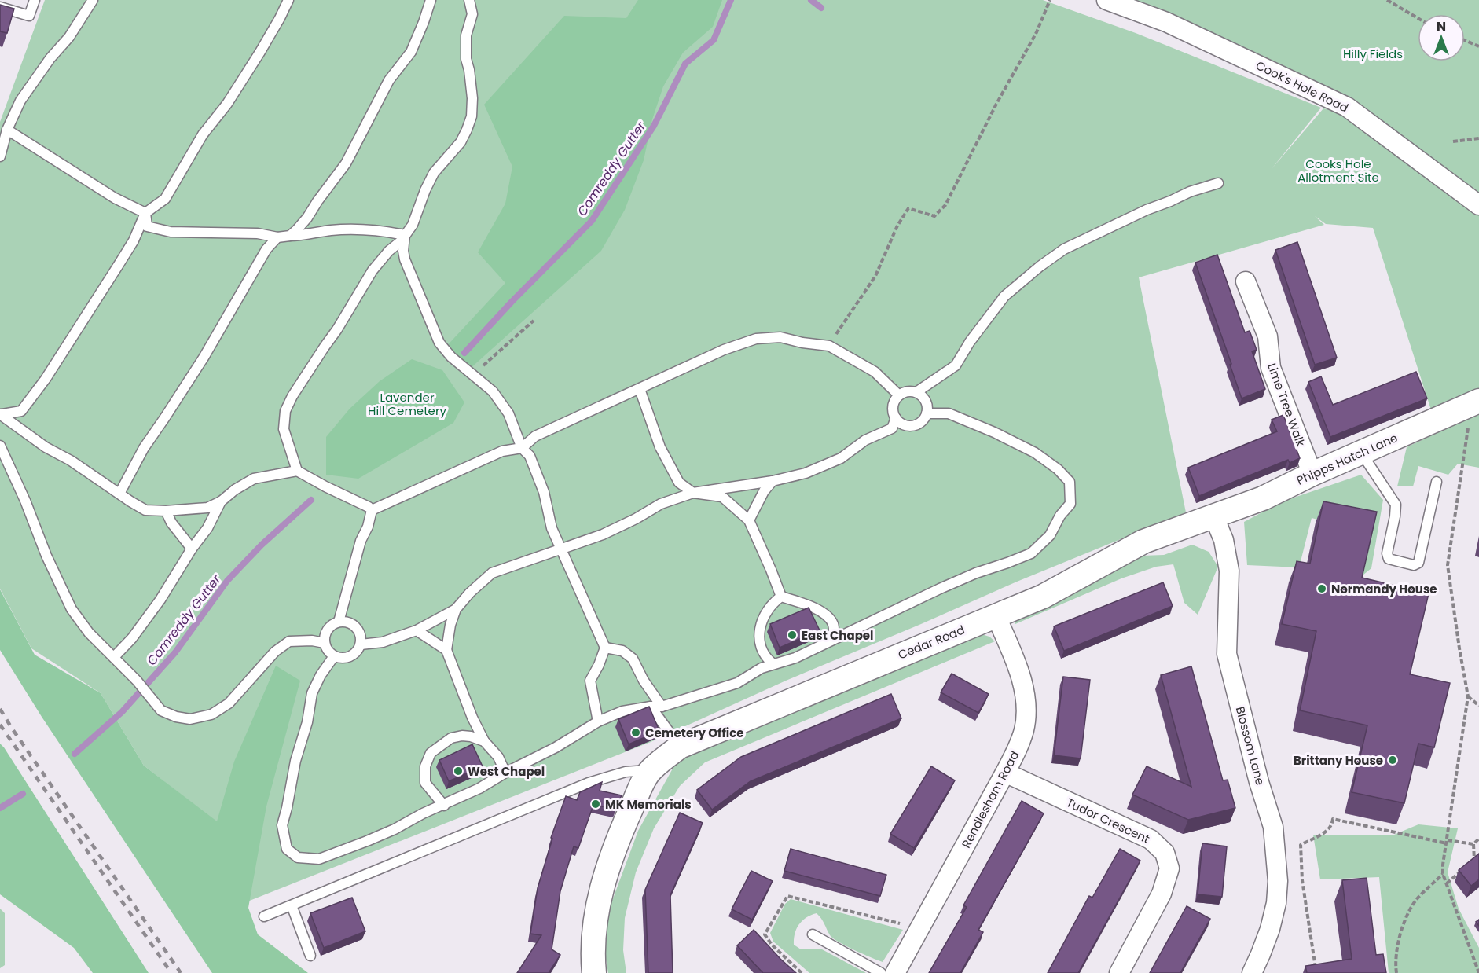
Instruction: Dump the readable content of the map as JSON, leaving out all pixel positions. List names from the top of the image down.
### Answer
{
  "streets": {
    "street": [
      "Cook's Hole Road",
      "Lime Tree Walk",
      "Phipps Hatch Lane",
      "Cedar Road",
      "Blossom Lane",
      "Rendlesham Road",
      "Tudor Crescent"
    ]
  },
  "crossings": [
    ["Lime Tree Walk", "Phipps Hatch Lane"],
    ["Phipps Hatch Lane", "Cedar Road"],
    ["Phipps Hatch Lane", "Blossom Lane"],
    ["Cedar Road", "Blossom Lane"],
    ["Cedar Road", "Rendlesham Road"],
    ["Rendlesham Road", "Tudor Crescent"]
  ],
  "water": ["Comreddy Gutter"],
  "parks": ["Hilly Fields", "Cooks Hole Allotment Site", "Lavender Hill Cemetery"],
  "places": [
    "Normandy House",
    "East Chapel",
    "Cemetery Office",
    "Brittany House",
    "West Chapel",
    "MK Memorials"
  ],
  "north": "top"
}
